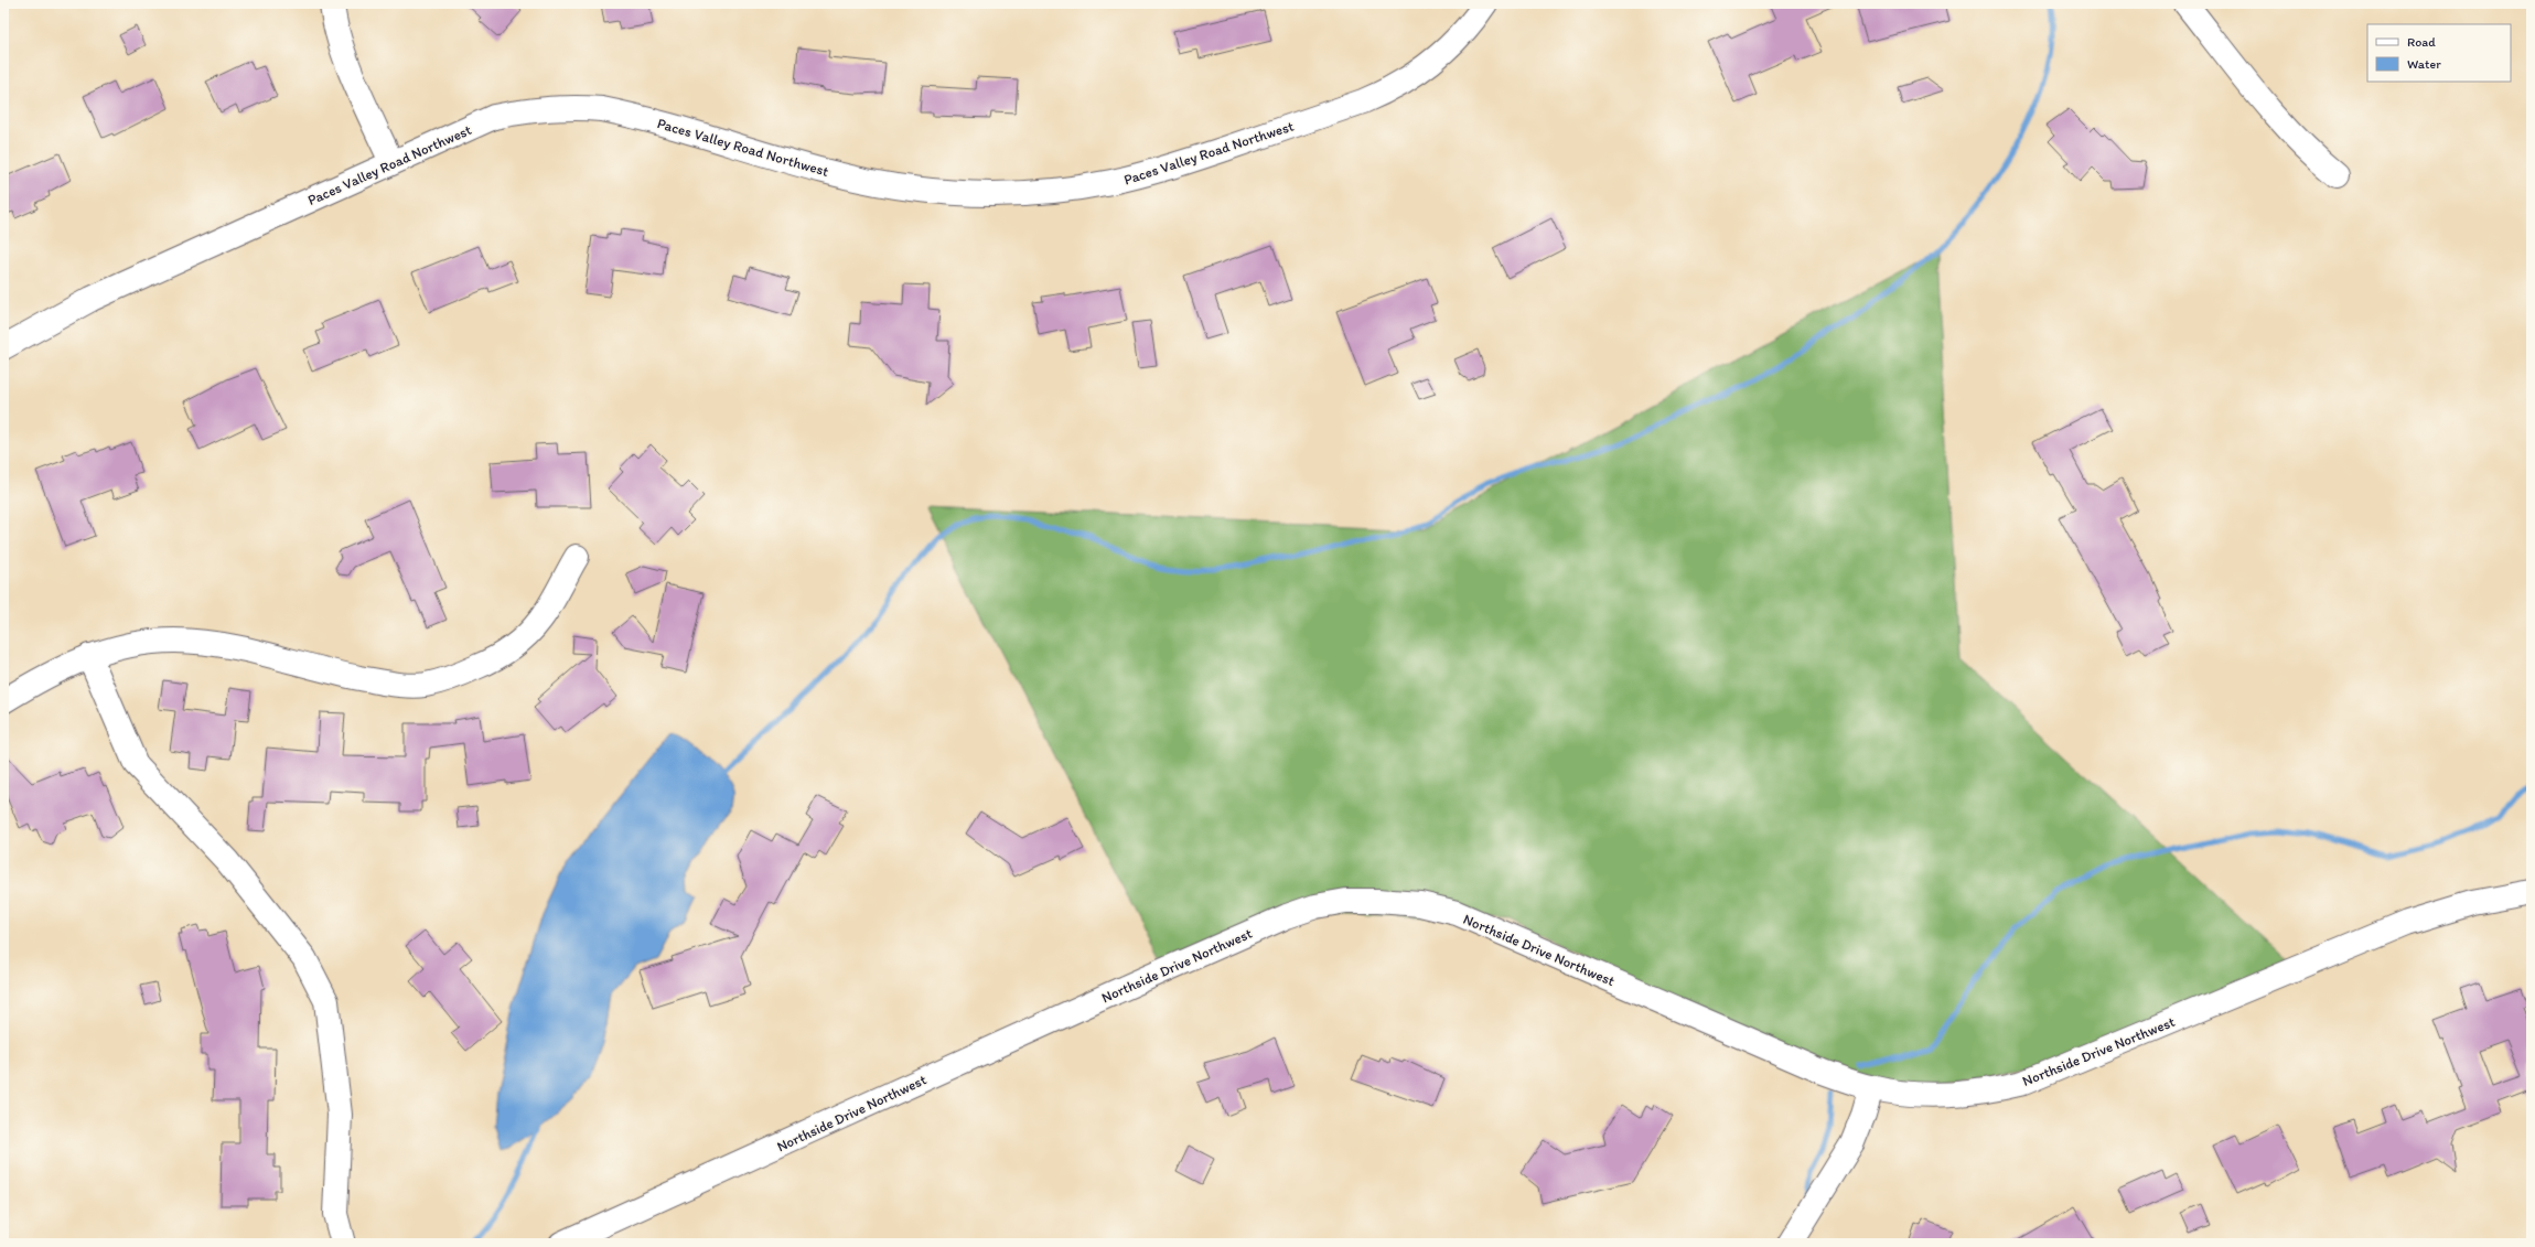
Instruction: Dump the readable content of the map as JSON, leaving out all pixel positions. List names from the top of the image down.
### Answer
{
  "streets": {
    "street": ["Paces Valley Road Northwest", "Northside Drive Northwest"]
  },
  "legend": ["Road", "Water"]
}
